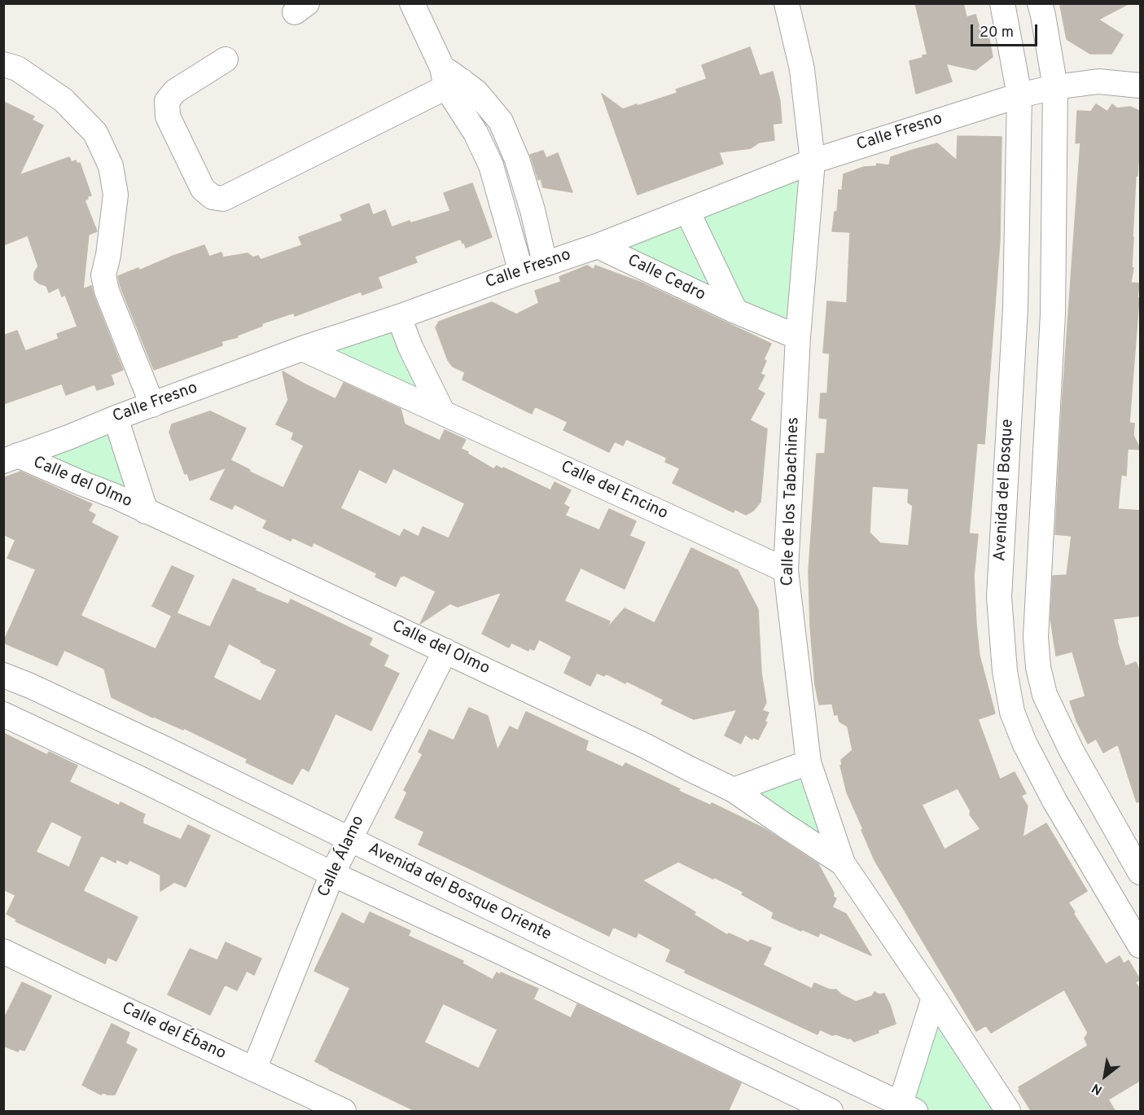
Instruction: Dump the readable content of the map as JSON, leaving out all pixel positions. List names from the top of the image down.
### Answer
{
  "streets": {
    "street": [
      "Calle Fresno",
      "Calle Cedro",
      "Calle del Olmo",
      "Avenida del Bosque",
      "Calle del Encino",
      "Calle de los Tabachines",
      "Calle Álamo",
      "Avenida del Bosque Oriente",
      "Calle del Ébano"
    ]
  },
  "crossings": [
    ["Calle Fresno", "Calle Cedro"],
    ["Calle Fresno", "Calle del Olmo"],
    ["Calle Fresno", "Avenida del Bosque"],
    ["Calle Fresno", "Calle del Encino"],
    ["Calle Fresno", "Calle de los Tabachines"],
    ["Calle Cedro", "Calle de los Tabachines"],
    ["Calle del Olmo", "Calle de los Tabachines"],
    ["Calle del Olmo", "Calle Álamo"],
    ["Calle del Encino", "Calle de los Tabachines"],
    ["Calle Álamo", "Avenida del Bosque Oriente"],
    ["Calle Álamo", "Calle del Ébano"]
  ],
  "scale_bar": "20 m",
  "north": "bottom left"
}
